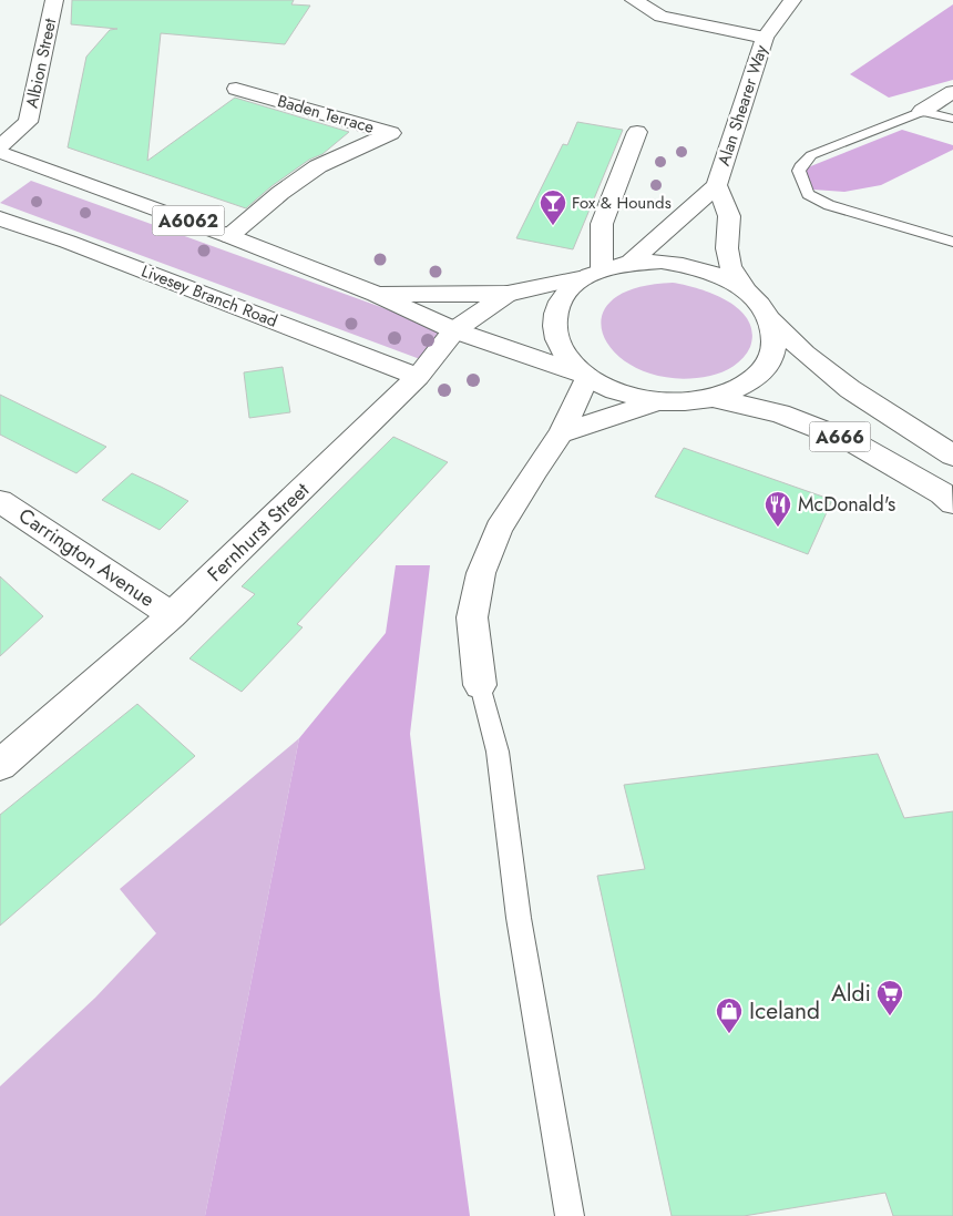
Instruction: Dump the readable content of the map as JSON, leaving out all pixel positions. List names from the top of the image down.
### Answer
{
  "streets": {
    "main road": [
      "Albion Street",
      "Alan Shearer Way",
      "Baden Terrace",
      "A6062",
      "Livesey Branch Road",
      "A666",
      "Fernhurst Street",
      "Carrington Avenue"
    ]
  },
  "crossings": [
    ["Albion Street", "A6062"],
    ["Alan Shearer Way", "A6062"],
    ["Alan Shearer Way", "A666"],
    ["Baden Terrace", "A6062"],
    ["A6062", "A666"],
    ["A6062", "Fernhurst Street"],
    ["Livesey Branch Road", "Fernhurst Street"],
    ["Fernhurst Street", "Carrington Avenue"]
  ],
  "places": {
    "bar": ["Fox & Hounds"],
    "restaurant": ["McDonald's"],
    "supermarket": ["Aldi"],
    "shop": ["Iceland"]
  }
}
